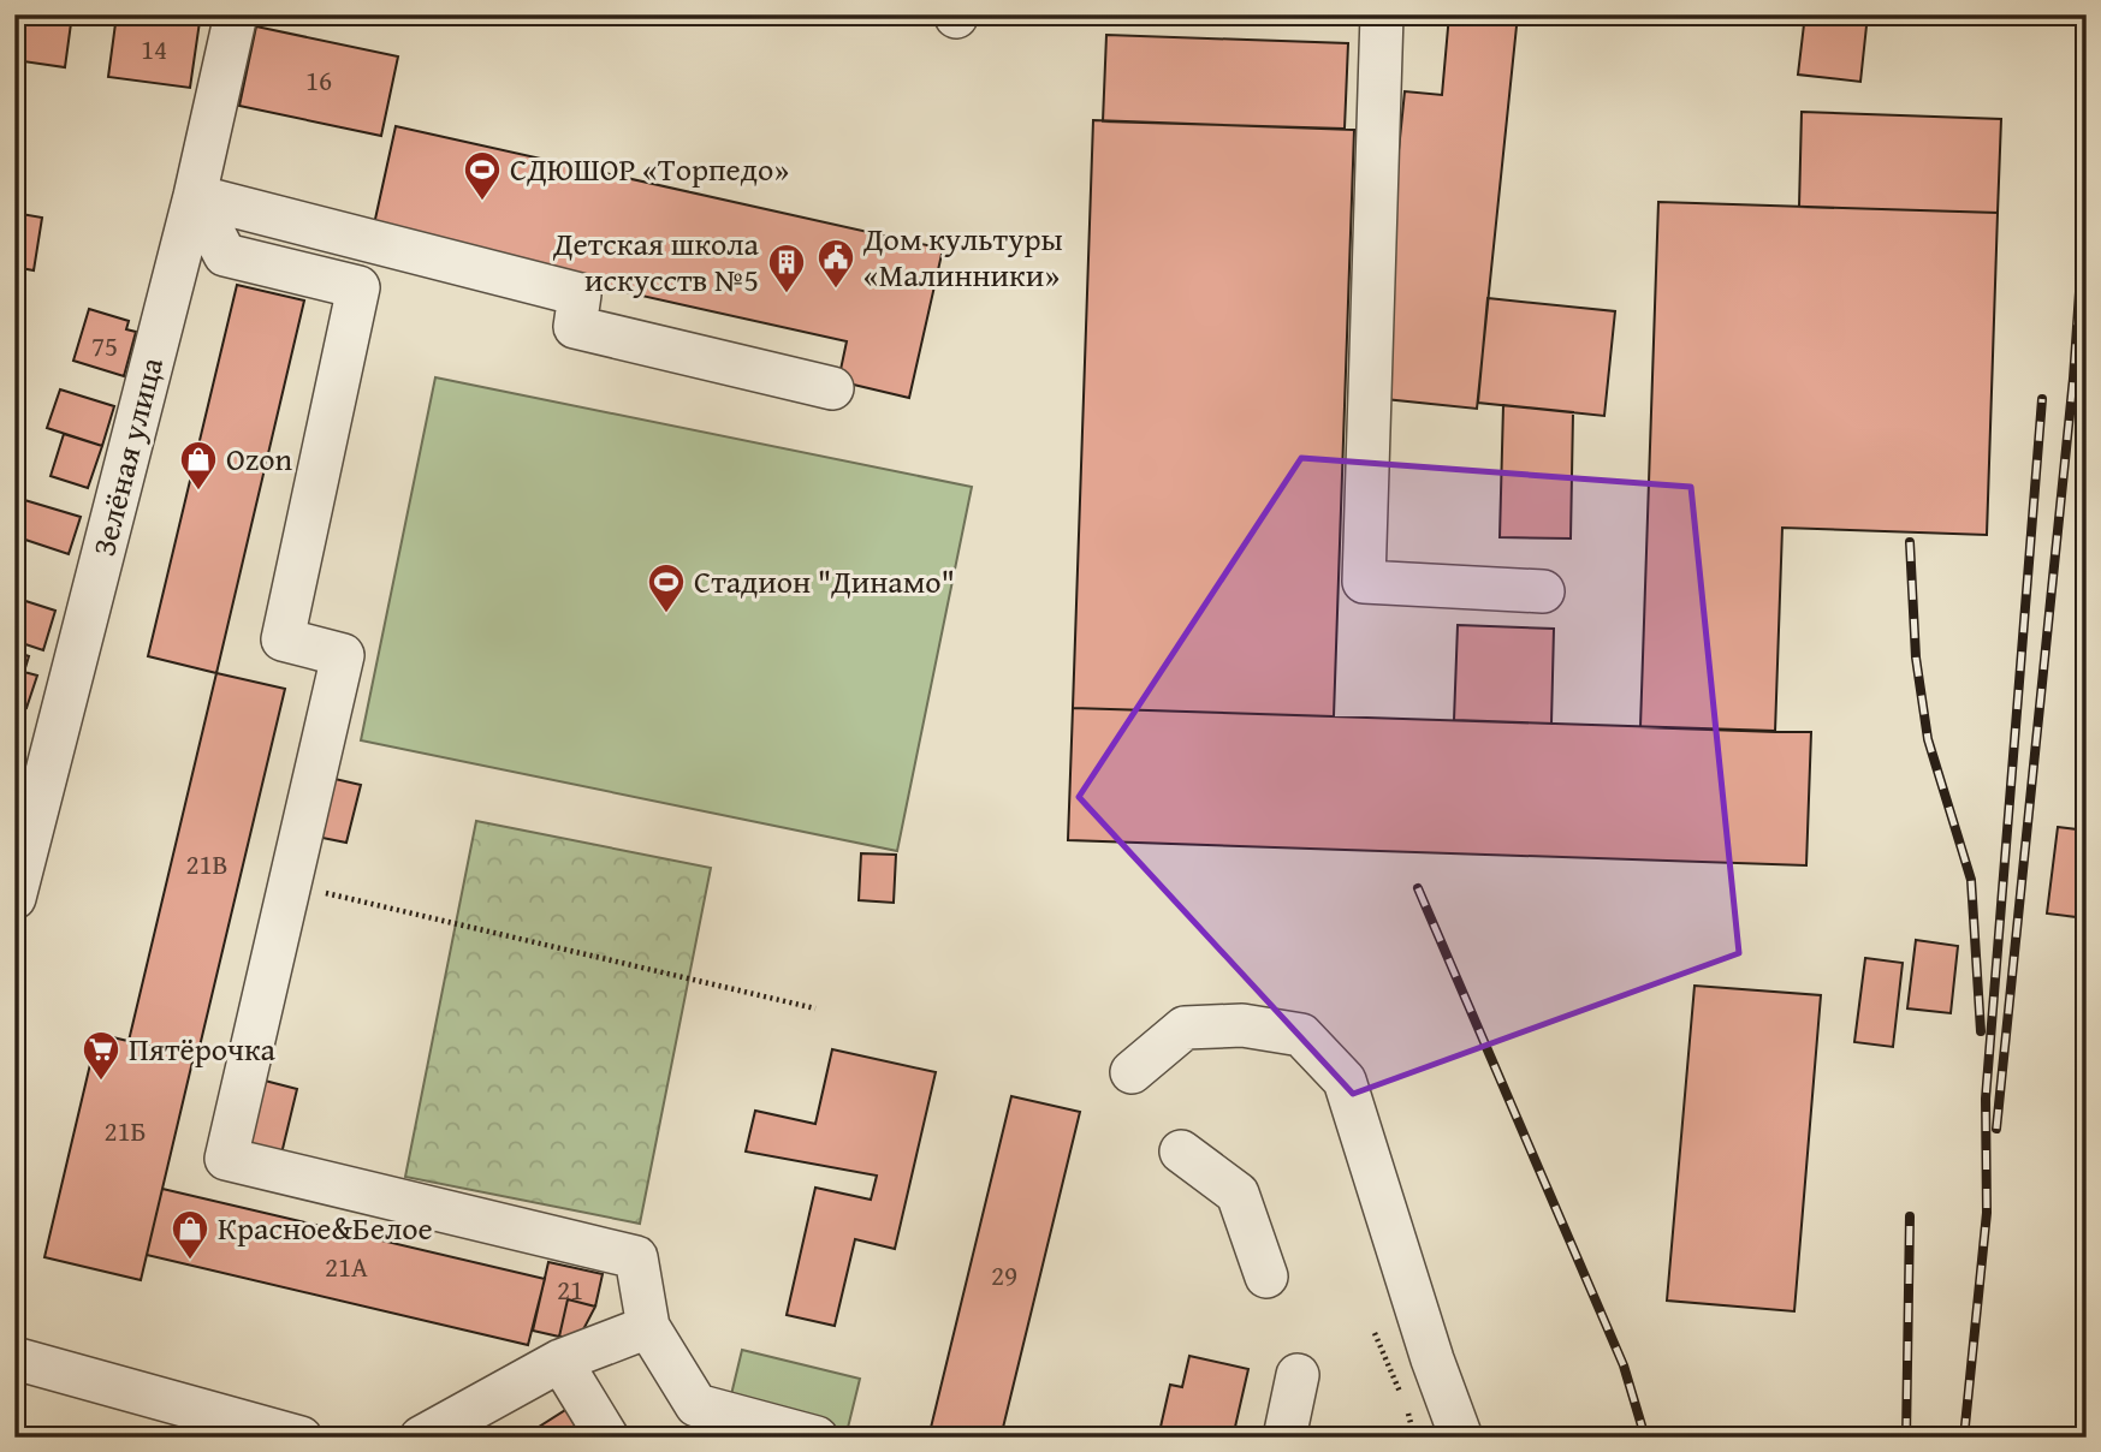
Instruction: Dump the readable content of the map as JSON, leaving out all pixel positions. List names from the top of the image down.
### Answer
{
  "streets": {
    "street": ["Зелёная улица"]
  },
  "places": {
    "sports": ["СДЮШОР «Торпедо»", "Стадион \"Динамо\""],
    "public building": ["Дом культуры «Малинники»"],
    "building": ["Детская школа искусств №5"],
    "shop": ["Ozon", "Красное&Белое"],
    "supermarket": ["Пятёрочка"]
  },
  "house_numbers": [
    "14",
    "16",
    "75",
    "21В",
    "21Б",
    "21А",
    "29",
    "21"
  ]
}
